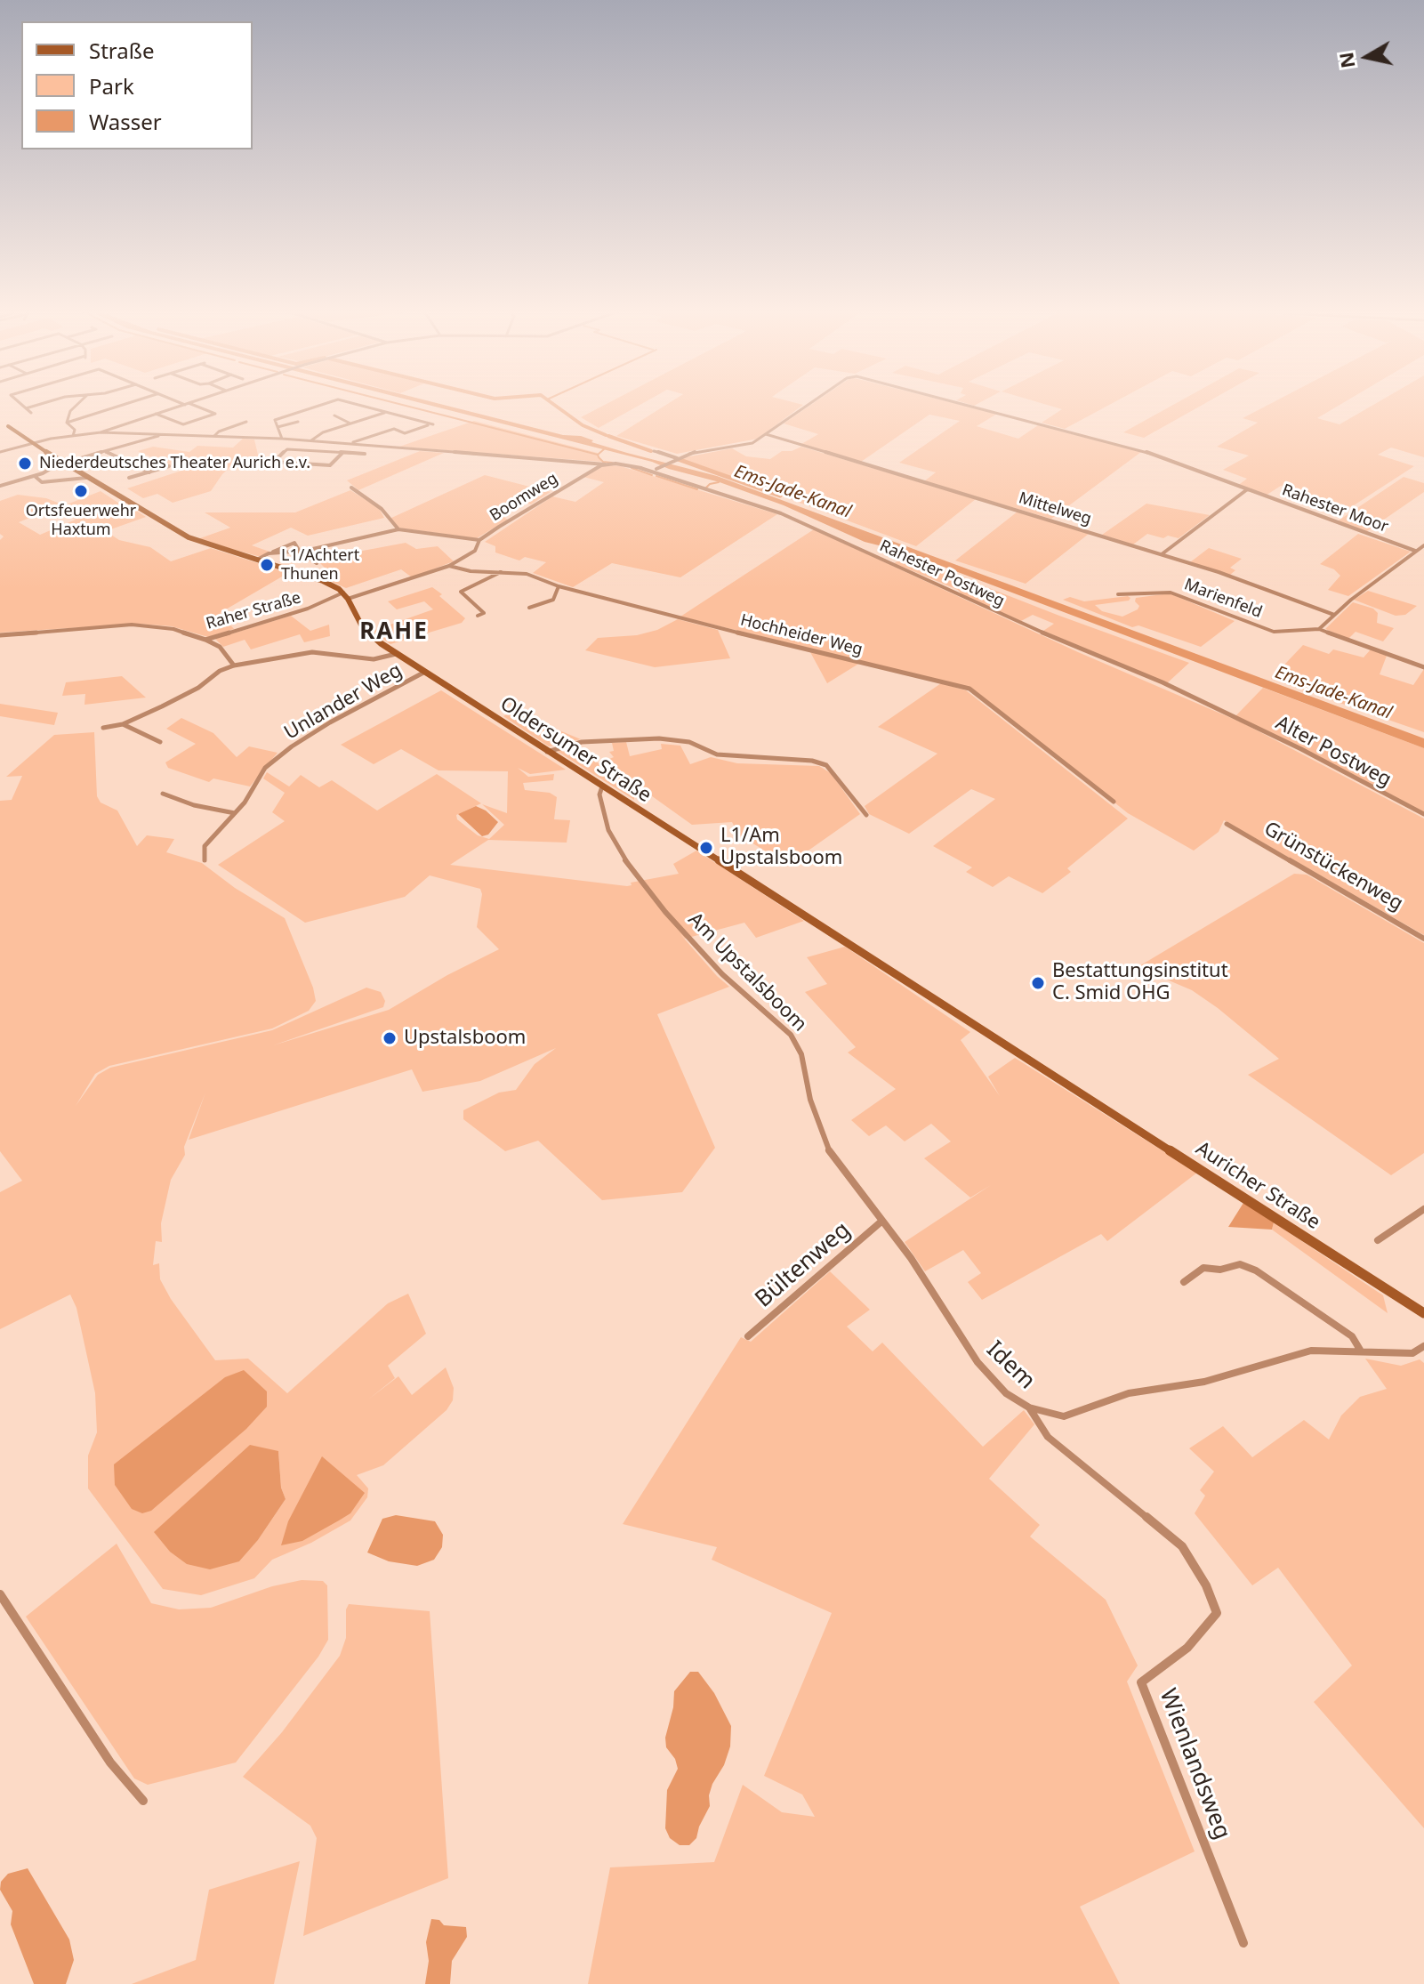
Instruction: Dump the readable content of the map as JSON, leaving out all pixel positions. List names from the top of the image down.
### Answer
{
  "streets": {
    "main road": ["Oldersumer Straße", "Auricher Straße"],
    "street": [
      "Boomweg",
      "Mittelweg",
      "Rahester Moor",
      "Rahester Postweg",
      "Marienfeld",
      "Raher Straße",
      "Hochheider Weg",
      "Unlander Weg",
      "Alter Postweg",
      "Grünstückenweg",
      "Am Upstalsboom",
      "Bültenweg",
      "Idem",
      "Wienlandsweg"
    ]
  },
  "crossings": [
    ["Boomweg", "Raher Straße"],
    ["Boomweg", "Hochheider Weg"],
    ["Boomweg", "Oldersumer Straße"],
    ["Mittelweg", "Rahester Moor"],
    ["Rahester Postweg", "Alter Postweg"],
    ["Raher Straße", "Oldersumer Straße"],
    ["Unlander Weg", "Oldersumer Straße"],
    ["Oldersumer Straße", "Am Upstalsboom"],
    ["Oldersumer Straße", "Auricher Straße"],
    ["Am Upstalsboom", "Idem"],
    ["Bültenweg", "Idem"],
    ["Idem", "Wienlandsweg"]
  ],
  "districts": ["RAHE"],
  "water": ["Ems-Jade-Kanal"],
  "places": [
    "Niederdeutsches Theater Aurich e.v.",
    "Ortsfeuerwehr Haxtum",
    "L1/Achtert Thunen",
    "L1/Am Upstalsboom",
    "Bestattungsinstitut C. Smid OHG",
    "Upstalsboom"
  ],
  "legend": ["Straße", "Park", "Wasser"],
  "north": "left"
}
